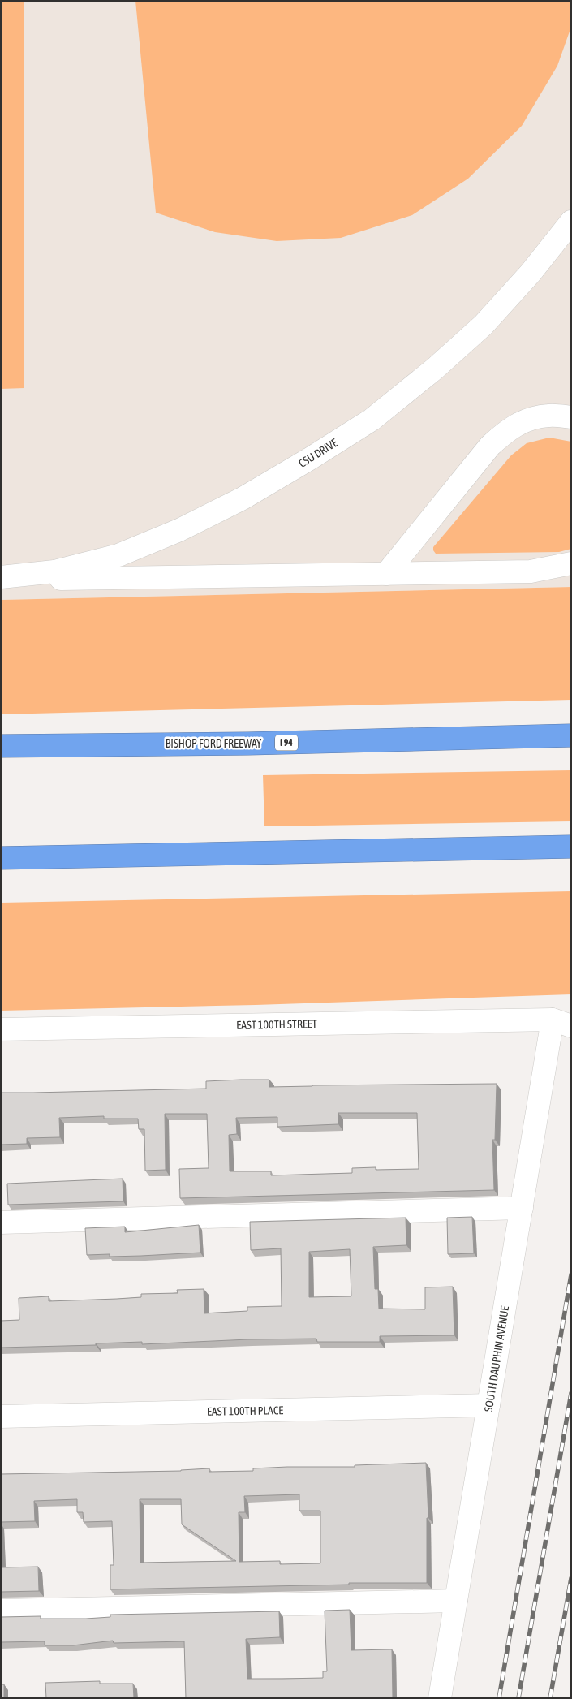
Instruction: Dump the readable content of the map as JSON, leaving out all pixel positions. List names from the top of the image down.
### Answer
{
  "streets": {
    "highway": ["I 94", "BISHOP FORD FREEWAY"],
    "street": [
      "CSU DRIVE",
      "EAST 100TH STREET",
      "SOUTH DAUPHIN AVENUE",
      "EAST 100TH PLACE"
    ]
  },
  "crossings": [
    ["EAST 100TH STREET", "SOUTH DAUPHIN AVENUE"],
    ["SOUTH DAUPHIN AVENUE", "EAST 100TH PLACE"]
  ]
}
